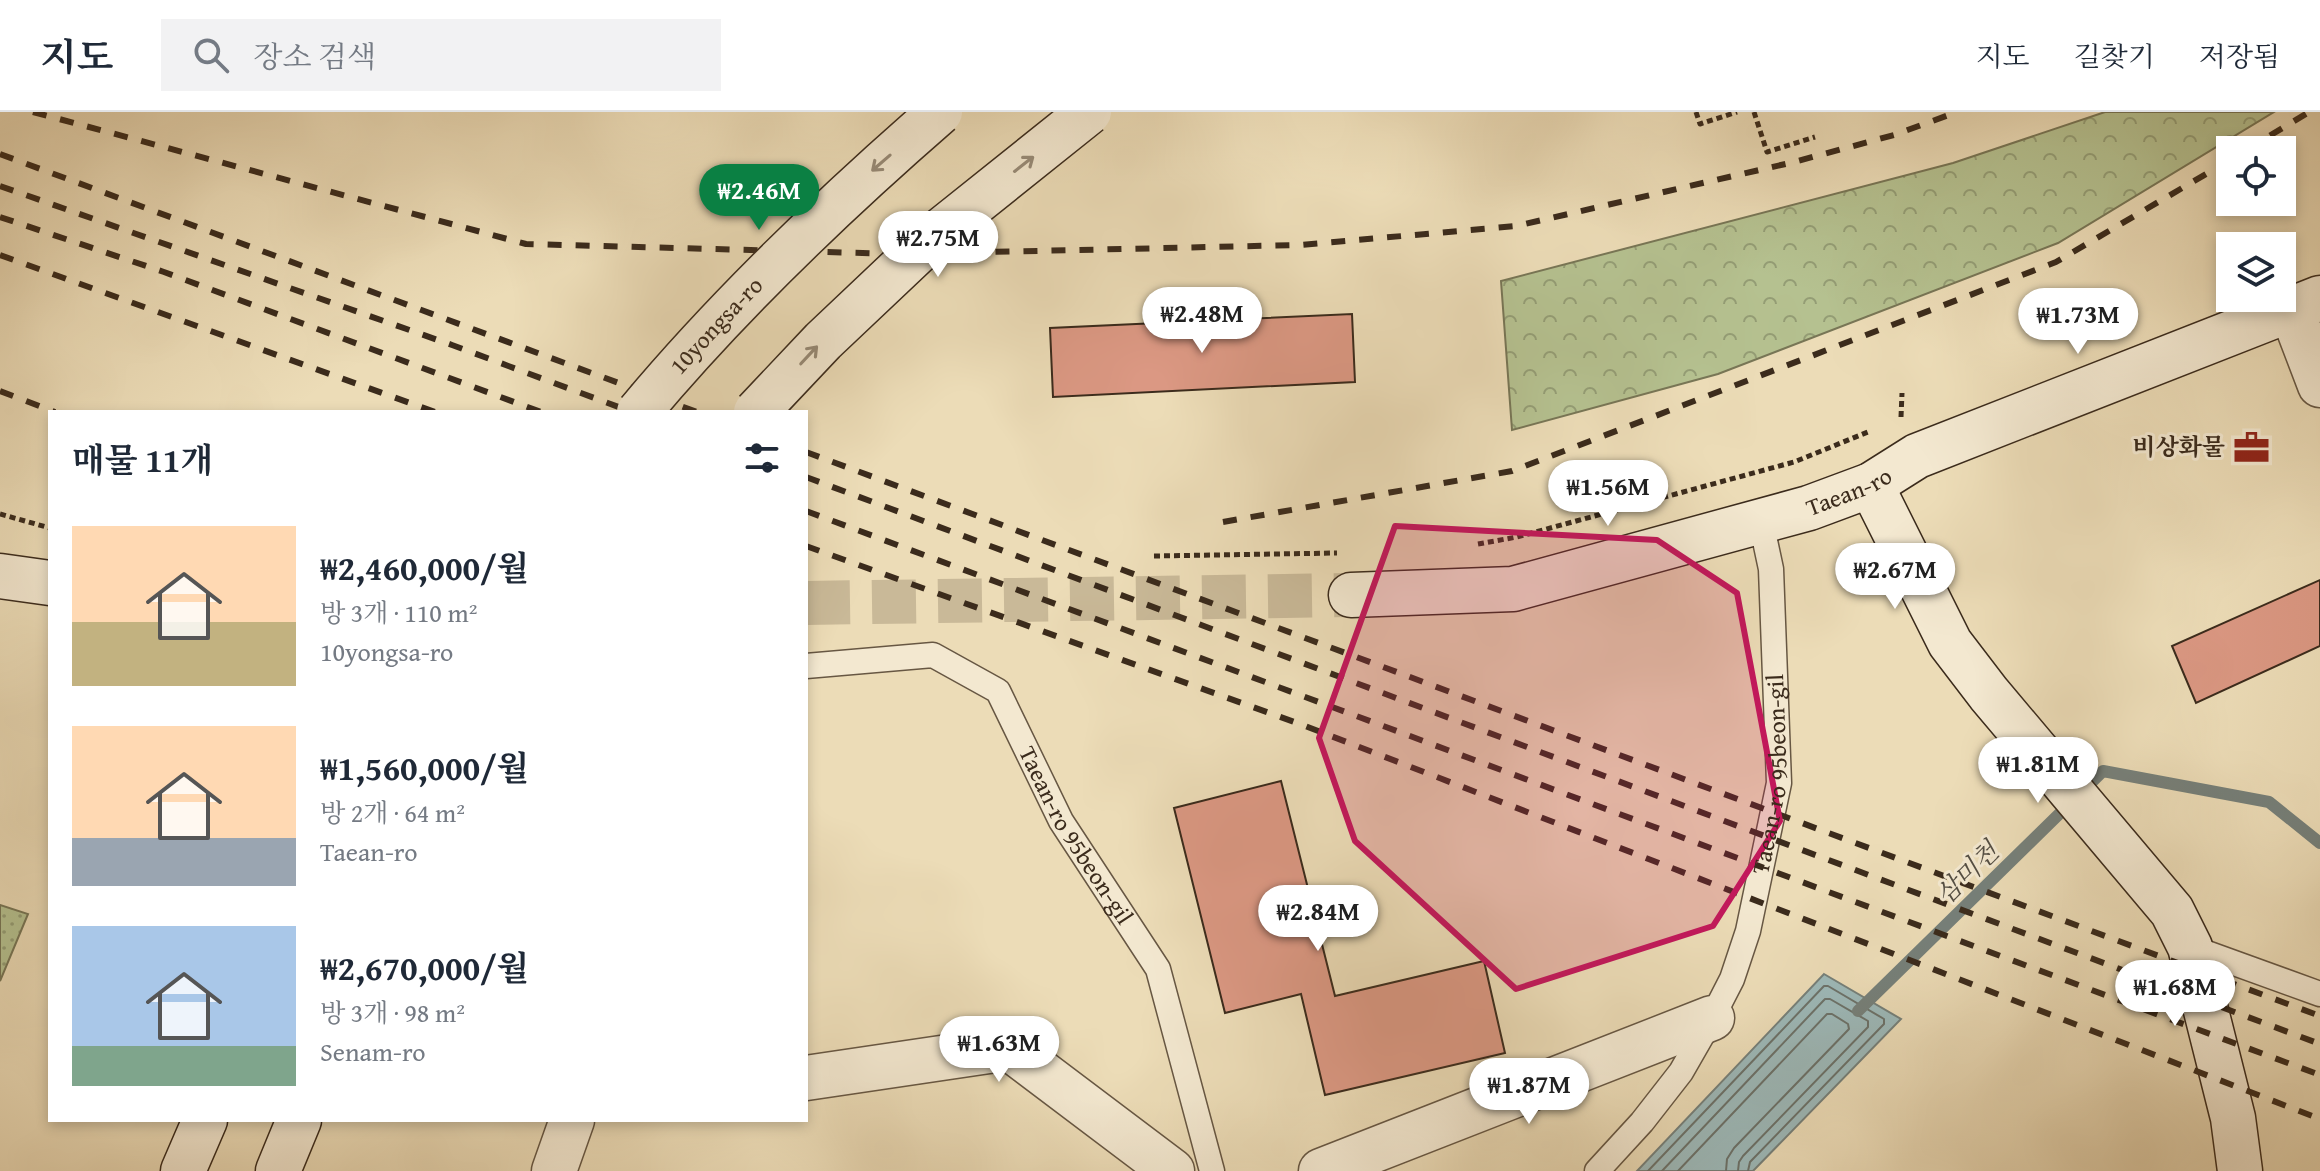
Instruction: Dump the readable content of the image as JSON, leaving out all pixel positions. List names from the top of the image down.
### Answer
{
  "streets": {
    "street": ["10yongsa-ro", "Taean-ro"],
    "lane": ["Taean-ro 95beon-gil"]
  },
  "crossings": [
    ["Taean-ro", "Taean-ro 95beon-gil"]
  ],
  "water": ["삼미천"],
  "places": {
    "office": ["비상화물"]
  },
  "page": {
    "header": "지도",
    "search": "장소 검색",
    "nav": ["지도", "길찾기", "저장됨"],
    "price": [
      "₩2.46M",
      "₩2.75M",
      "₩2.48M",
      "₩1.73M",
      "₩1.56M",
      "₩2.67M",
      "₩1.81M",
      "₩2.84M",
      "₩1.68M",
      "₩1.63M",
      "₩1.87M"
    ],
    "heading": "매물 11개",
    "list": [
      {
        "name": "₩2,460,000/월",
        "note": "방 3개 · 110 m² · 10yongsa-ro"
      },
      {
        "name": "₩1,560,000/월",
        "note": "방 2개 · 64 m² · Taean-ro"
      },
      {
        "name": "₩2,670,000/월",
        "note": "방 3개 · 98 m² · Senam-ro"
      }
    ]
  }
}
